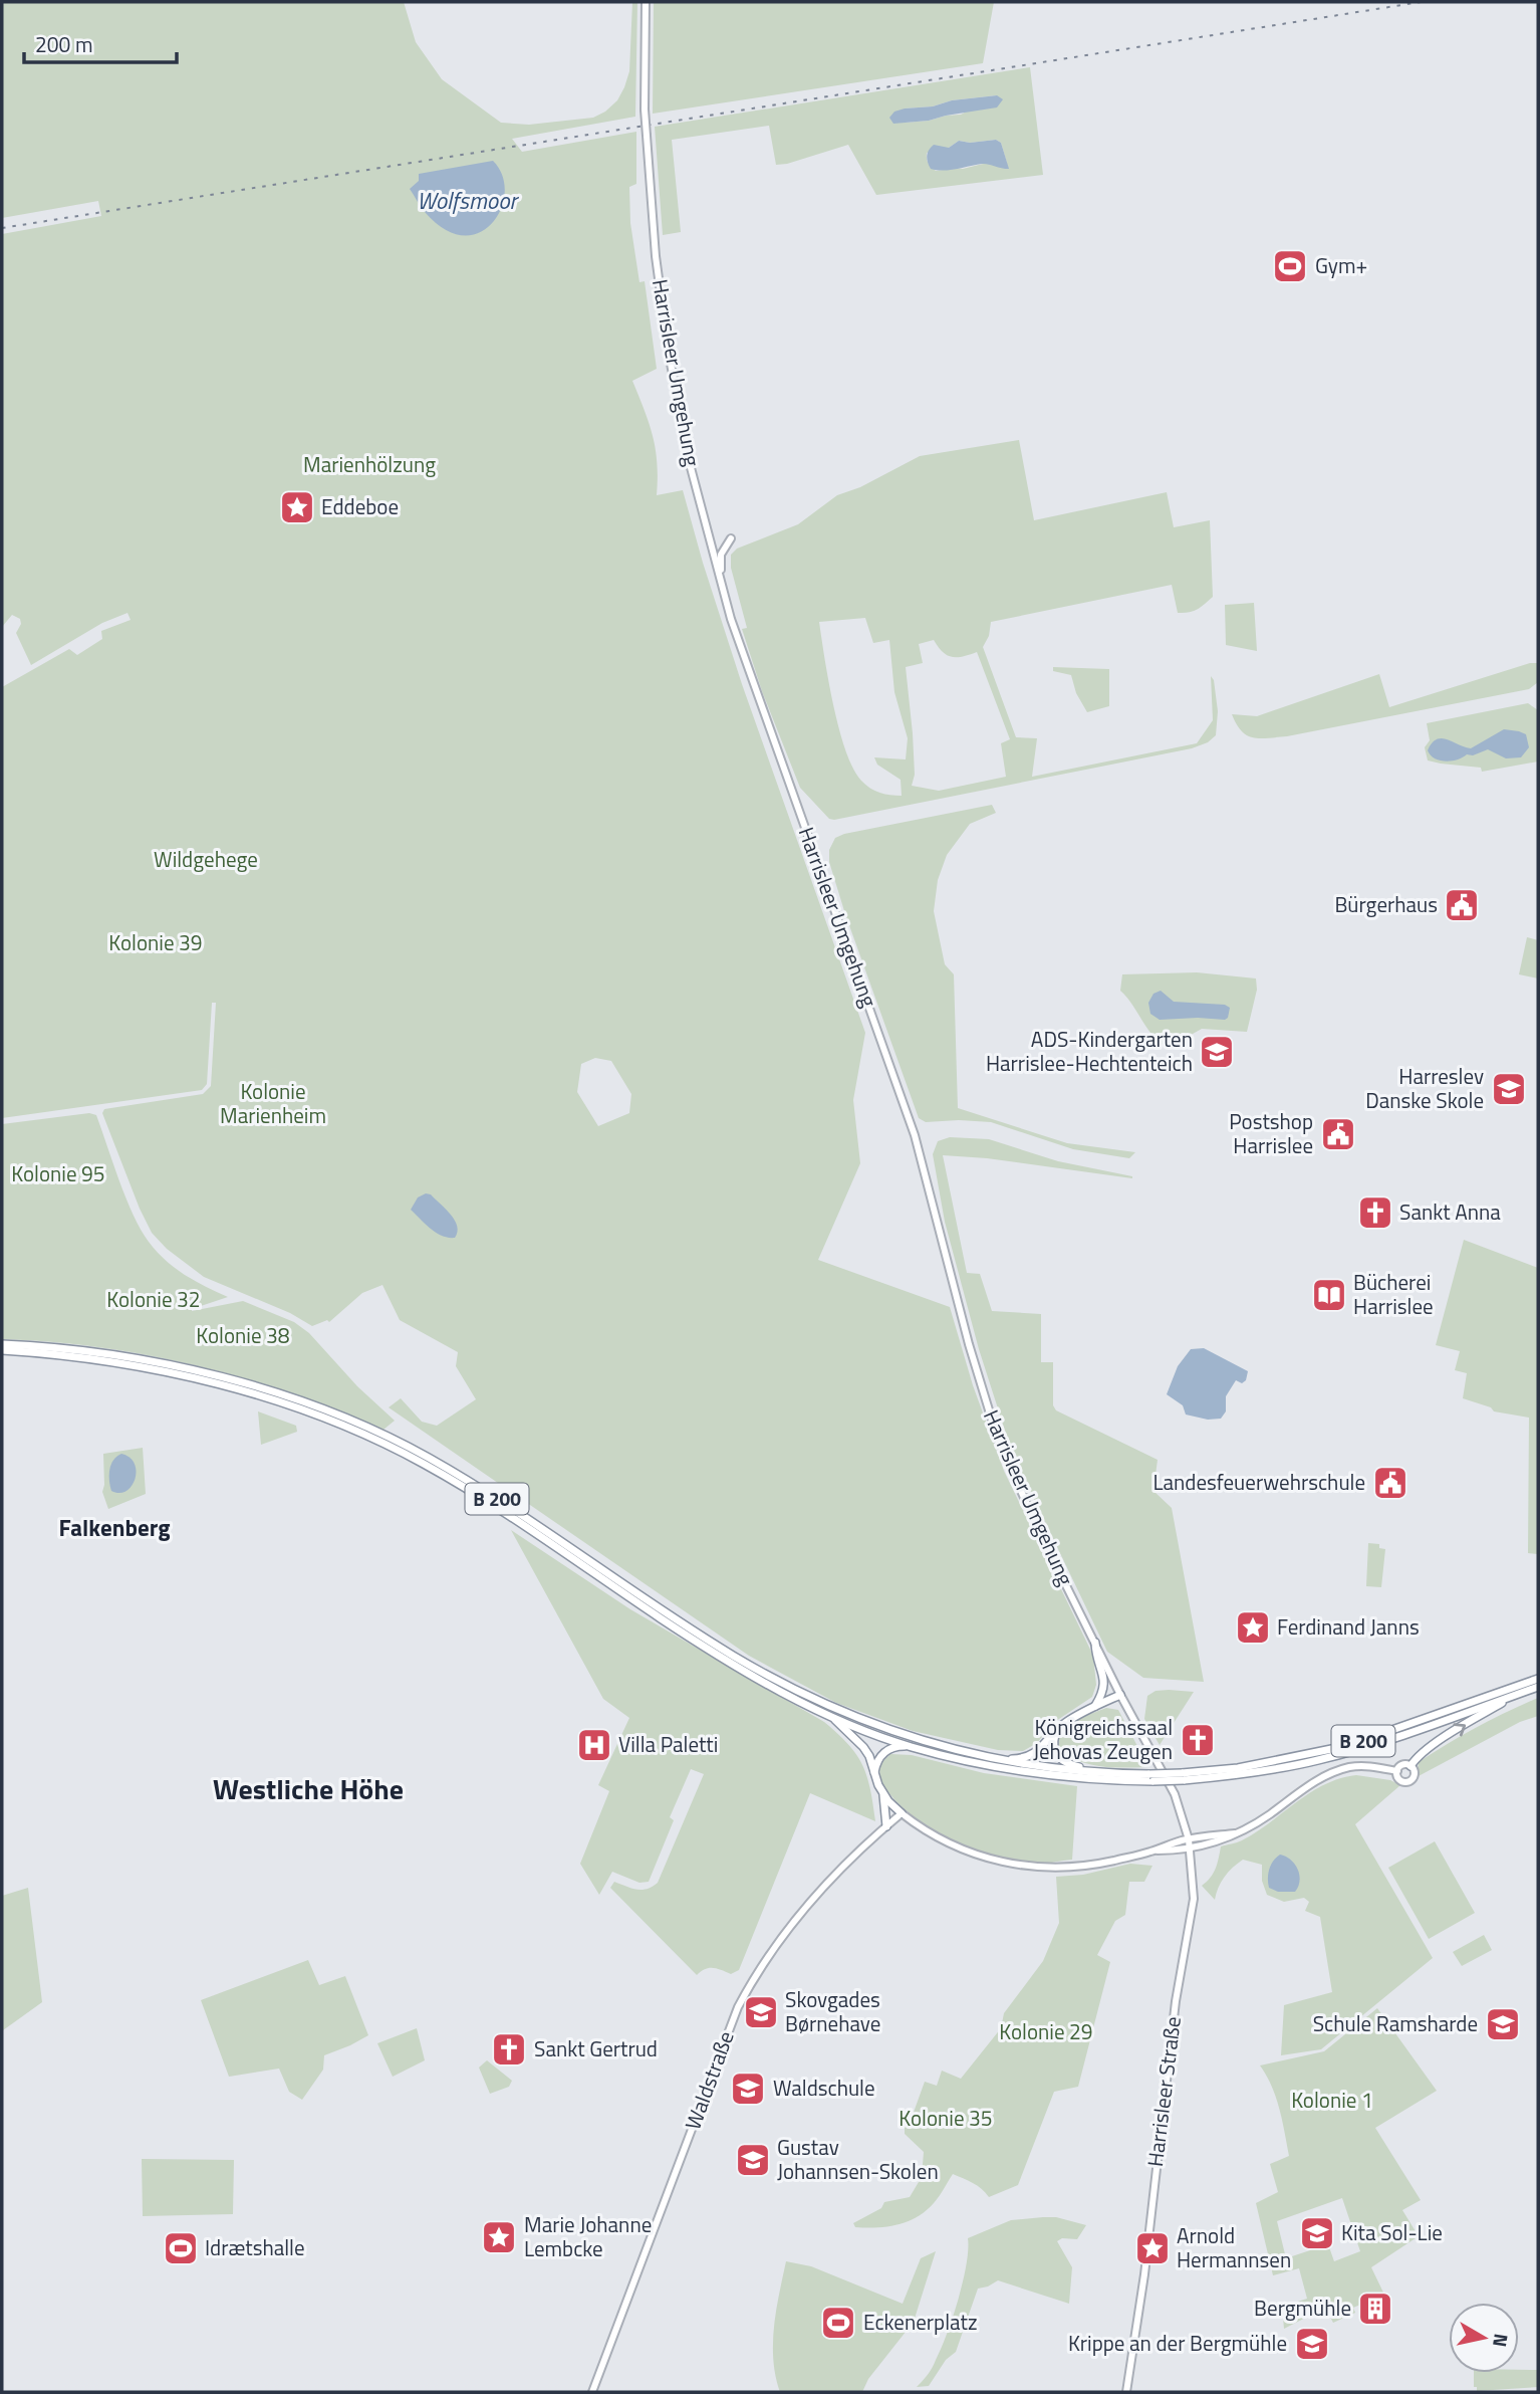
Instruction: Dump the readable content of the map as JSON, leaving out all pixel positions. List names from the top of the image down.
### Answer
{
  "streets": {
    "highway": ["B 200"],
    "main road": ["Harrisleer Umgehung", "Waldstraße", "Harrisleer Straße"]
  },
  "crossings": [
    ["Harrisleer Umgehung", "Harrisleer Straße"]
  ],
  "districts": ["Falkenberg", "Westliche Höhe"],
  "water": ["Wolfsmoor"],
  "parks": [
    "Marienhölzung",
    "Wildgehege",
    "Kolonie 39",
    "Kolonie Marienheim",
    "Kolonie 95",
    "Kolonie 32",
    "Kolonie 38",
    "Kolonie 29",
    "Kolonie 1",
    "Kolonie 35"
  ],
  "places": {
    "sports": ["Gym+", "Idrætshalle", "Eckenerplatz"],
    "place": [
      "Eddeboe",
      "Ferdinand Janns",
      "Marie Johanne Lembcke",
      "Arnold Hermannsen"
    ],
    "public building": ["Bürgerhaus", "Postshop Harrislee", "Landesfeuerwehrschule"],
    "school or university": [
      "ADS-Kindergarten Harrislee-Hechtenteich",
      "Harreslev Danske Skole",
      "Skovgades Børnehave",
      "Schule Ramsharde",
      "Waldschule",
      "Gustav Johannsen-Skolen",
      "Kita Sol-Lie",
      "Krippe an der Bergmühle"
    ],
    "church": ["Sankt Anna", "Königreichssaal Jehovas Zeugen", "Sankt Gertrud"],
    "library": ["Bücherei Harrislee"],
    "hospital": ["Villa Paletti"],
    "building": ["Bergmühle"]
  },
  "scale_bar": "200 m",
  "north": "right"
}
